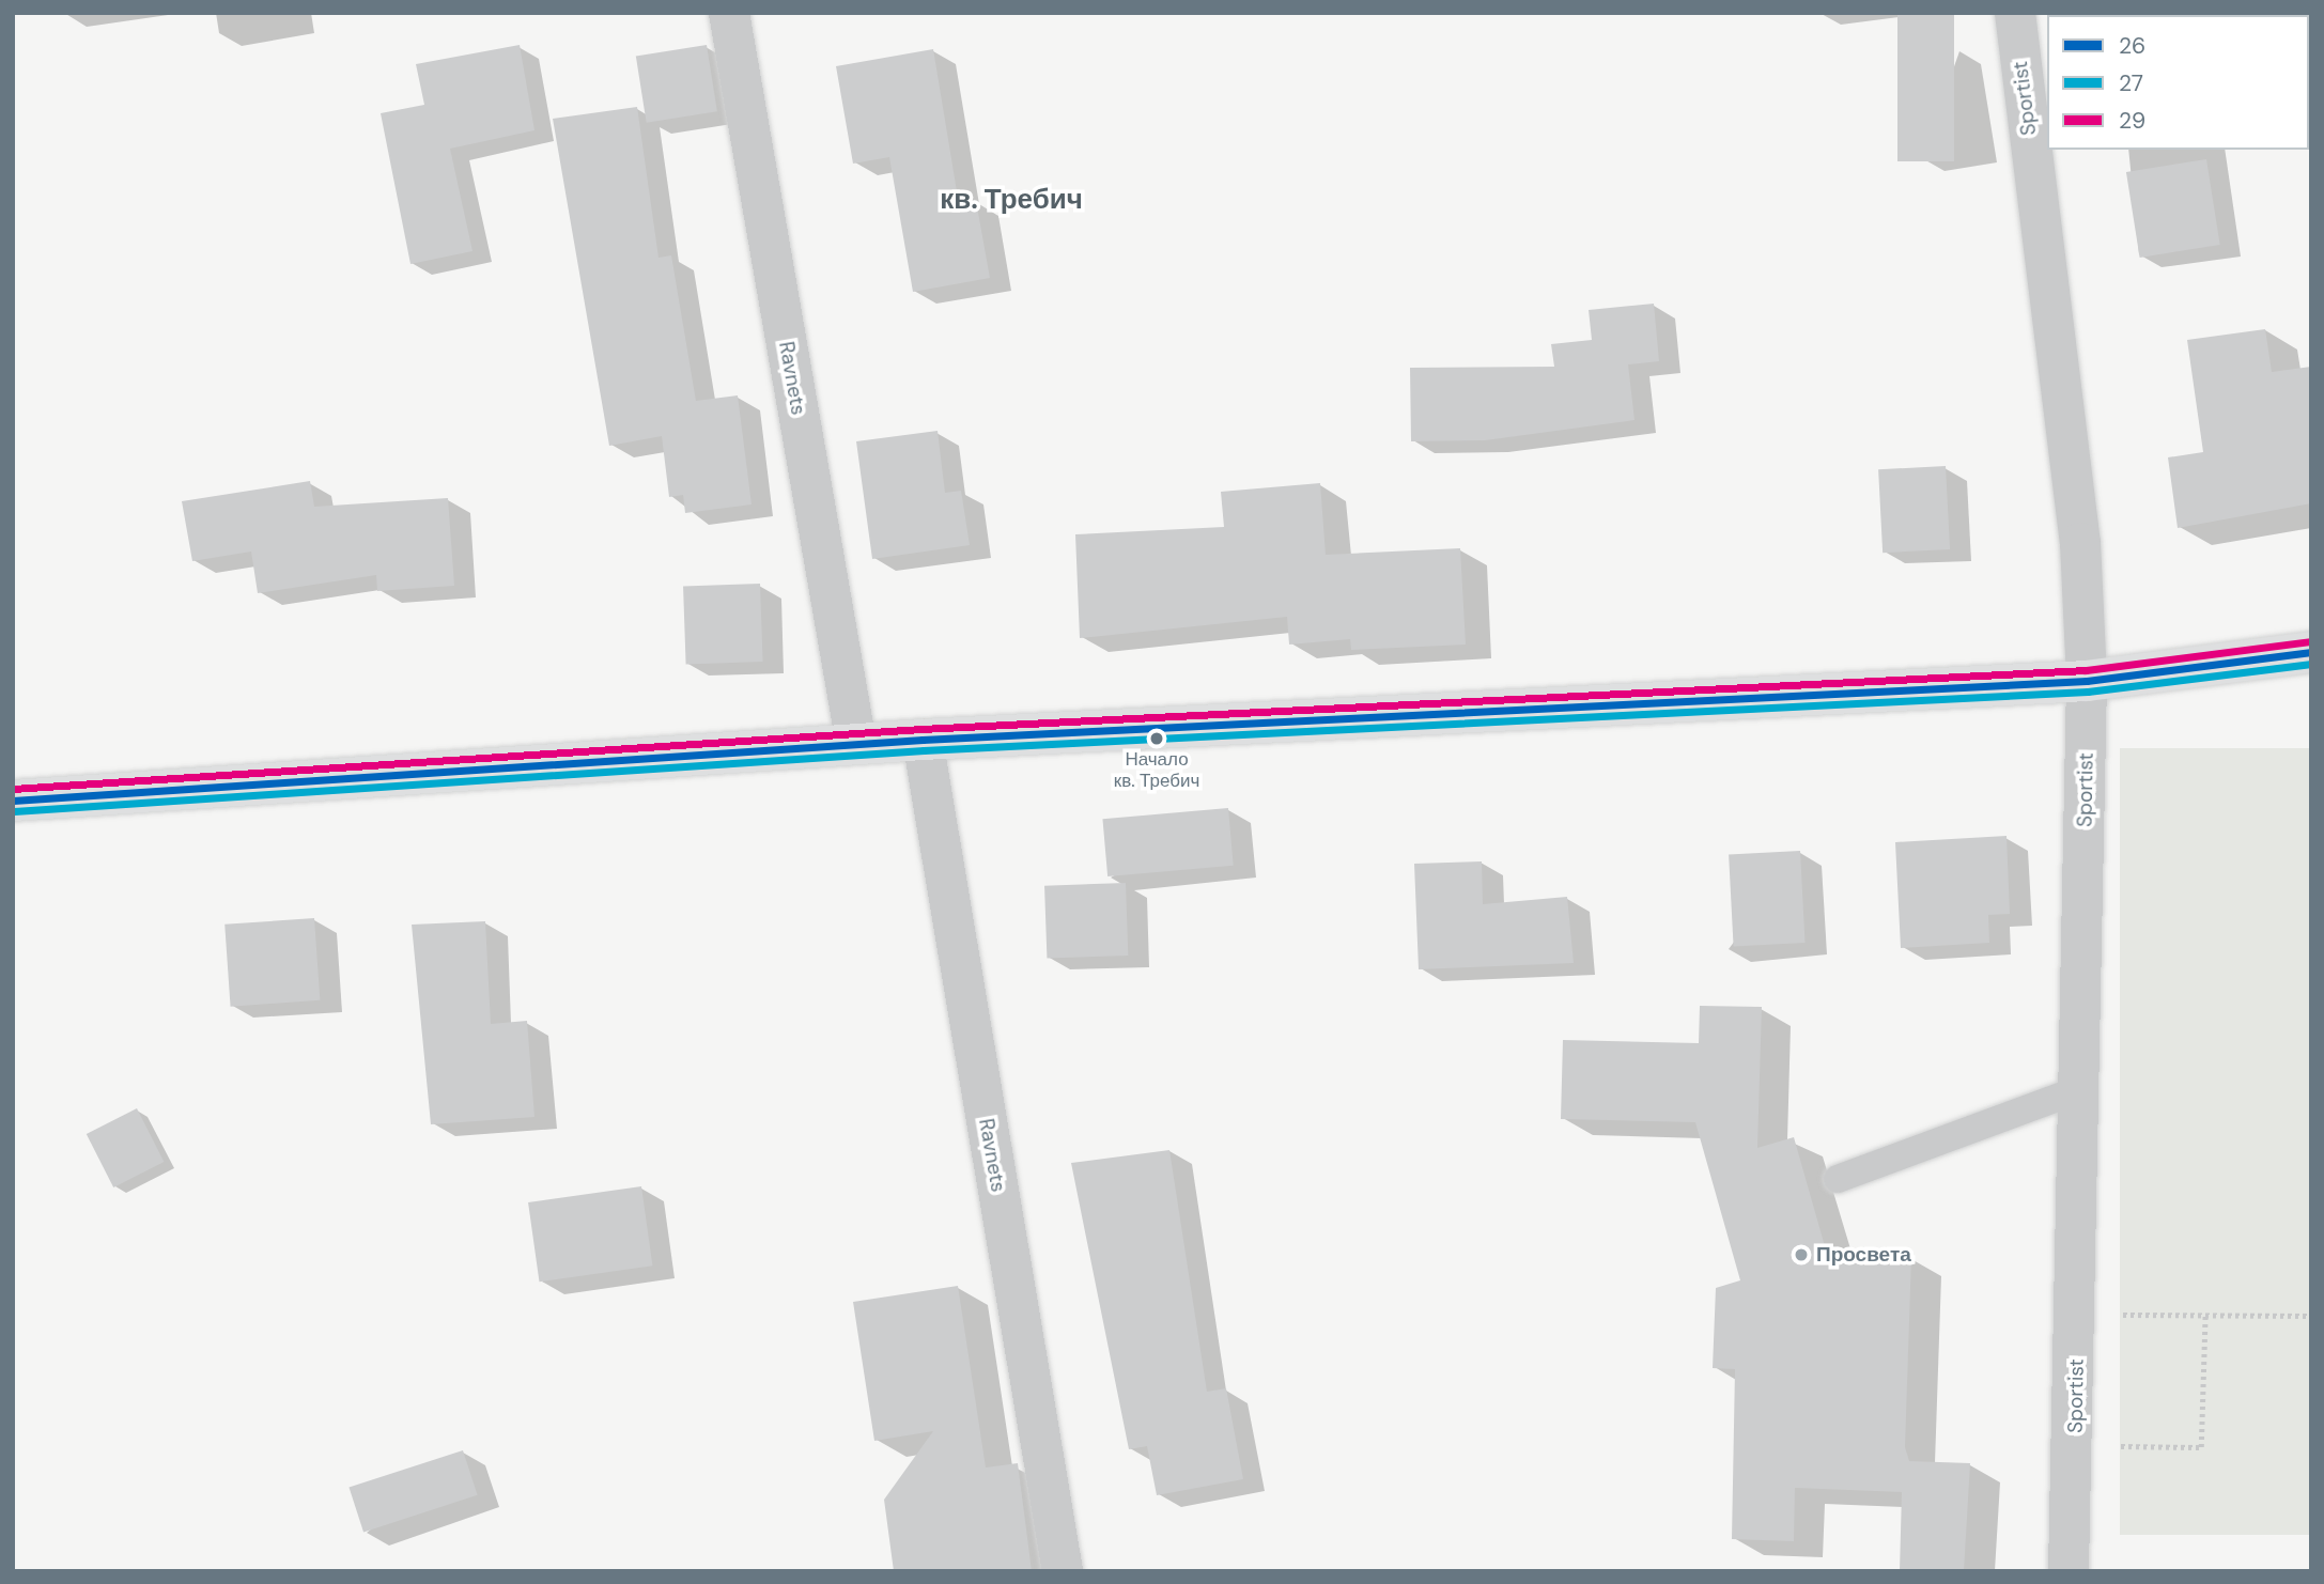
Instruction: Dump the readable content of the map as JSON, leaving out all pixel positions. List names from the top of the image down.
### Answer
{
  "streets": {
    "street": ["Sportist", "Ravnets"]
  },
  "districts": ["кв. Требич"],
  "places": ["Начало кв. Требич", "Просвета"],
  "lines": ["transit line 29", "transit line 26", "transit line 27"],
  "legend": ["26", "27", "29"]
}
